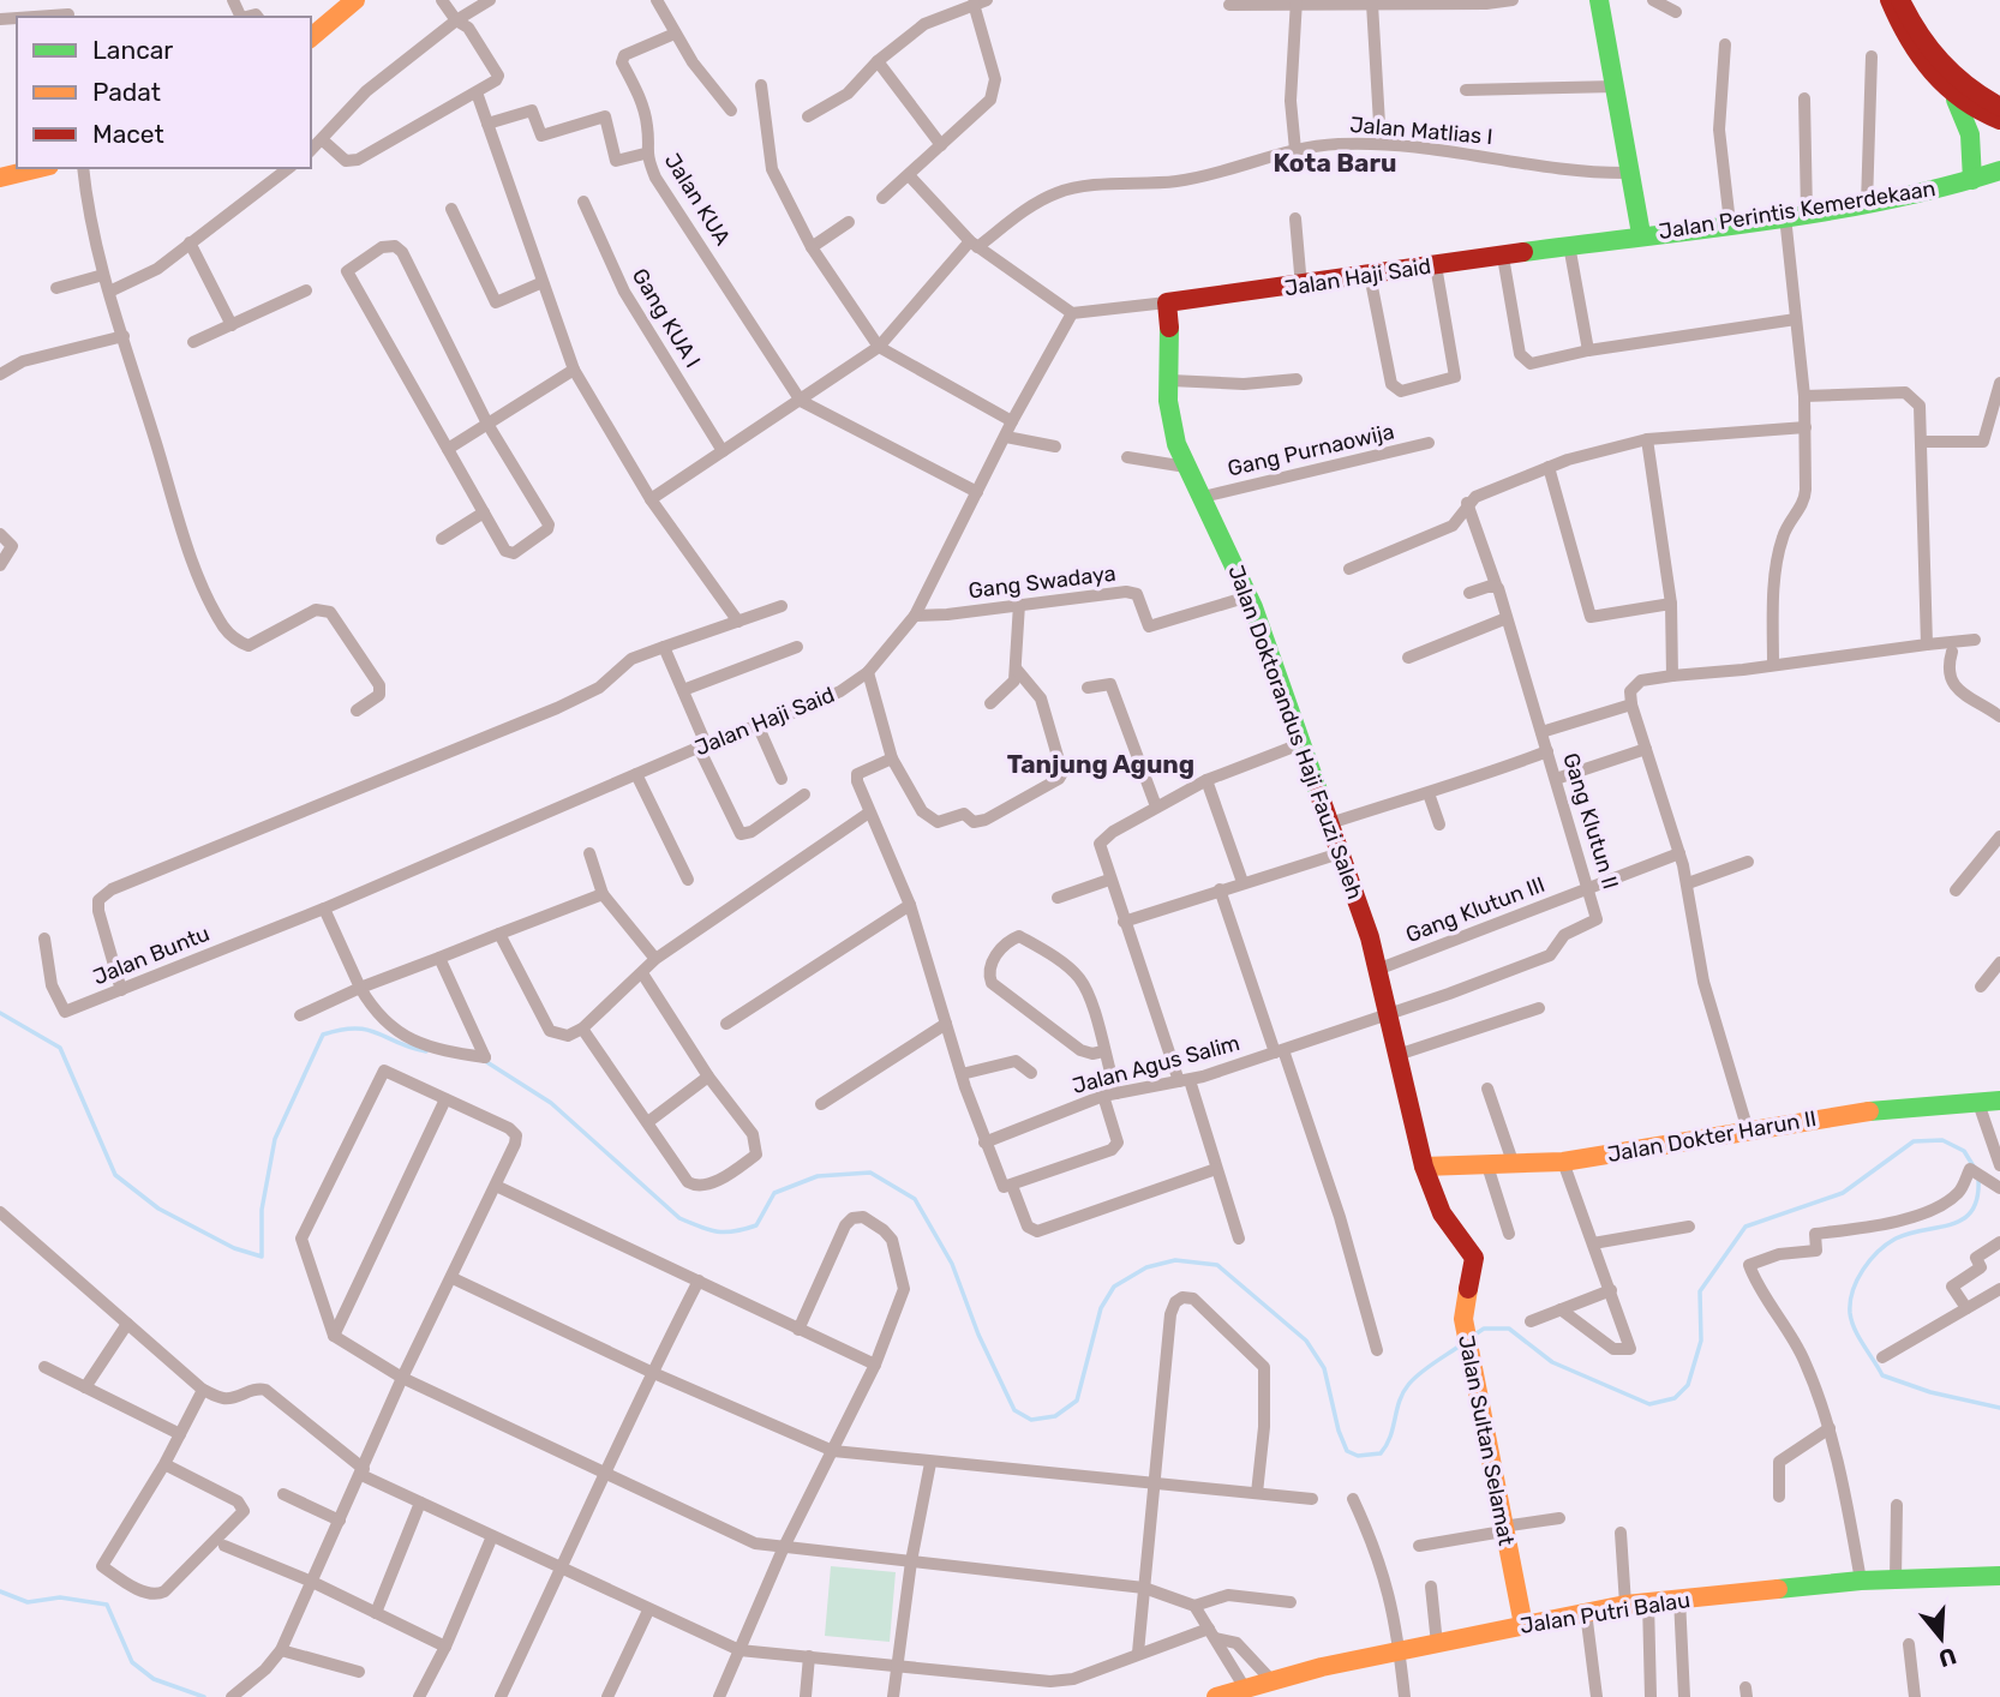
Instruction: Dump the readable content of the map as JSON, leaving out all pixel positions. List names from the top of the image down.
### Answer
{
  "streets": {
    "street": [
      "Jalan Matlias I",
      "Jalan KUA",
      "Jalan Perintis Kemerdekaan",
      "Jalan Haji Said",
      "Gang KUA I",
      "Gang Purnaowija",
      "Gang Swadaya",
      "Jalan Doktorandus Haji Fauzi Saleh",
      "Gang Klutun II",
      "Gang Klutun III",
      "Jalan Buntu",
      "Jalan Agus Salim",
      "Jalan Dokter Harun II",
      "Jalan Sultan Selamat",
      "Jalan Putri Balau"
    ]
  },
  "crossings": [
    ["Jalan Perintis Kemerdekaan", "Jalan Haji Said"],
    ["Jalan Haji Said", "Gang Swadaya"],
    ["Jalan Haji Said", "Jalan Doktorandus Haji Fauzi Saleh"],
    ["Jalan Haji Said", "Jalan Buntu"],
    ["Gang Purnaowija", "Jalan Doktorandus Haji Fauzi Saleh"],
    ["Gang Swadaya", "Jalan Doktorandus Haji Fauzi Saleh"],
    ["Jalan Doktorandus Haji Fauzi Saleh", "Gang Klutun II"],
    ["Jalan Doktorandus Haji Fauzi Saleh", "Gang Klutun III"],
    ["Jalan Doktorandus Haji Fauzi Saleh", "Jalan Agus Salim"],
    ["Jalan Doktorandus Haji Fauzi Saleh", "Jalan Dokter Harun II"],
    ["Jalan Doktorandus Haji Fauzi Saleh", "Jalan Sultan Selamat"],
    ["Gang Klutun II", "Gang Klutun III"],
    ["Gang Klutun II", "Jalan Agus Salim"],
    ["Jalan Dokter Harun II", "Jalan Sultan Selamat"],
    ["Jalan Sultan Selamat", "Jalan Putri Balau"]
  ],
  "districts": ["Kota Baru", "Tanjung Agung"],
  "legend": ["Lancar", "Padat", "Macet"],
  "north": "bottom"
}
